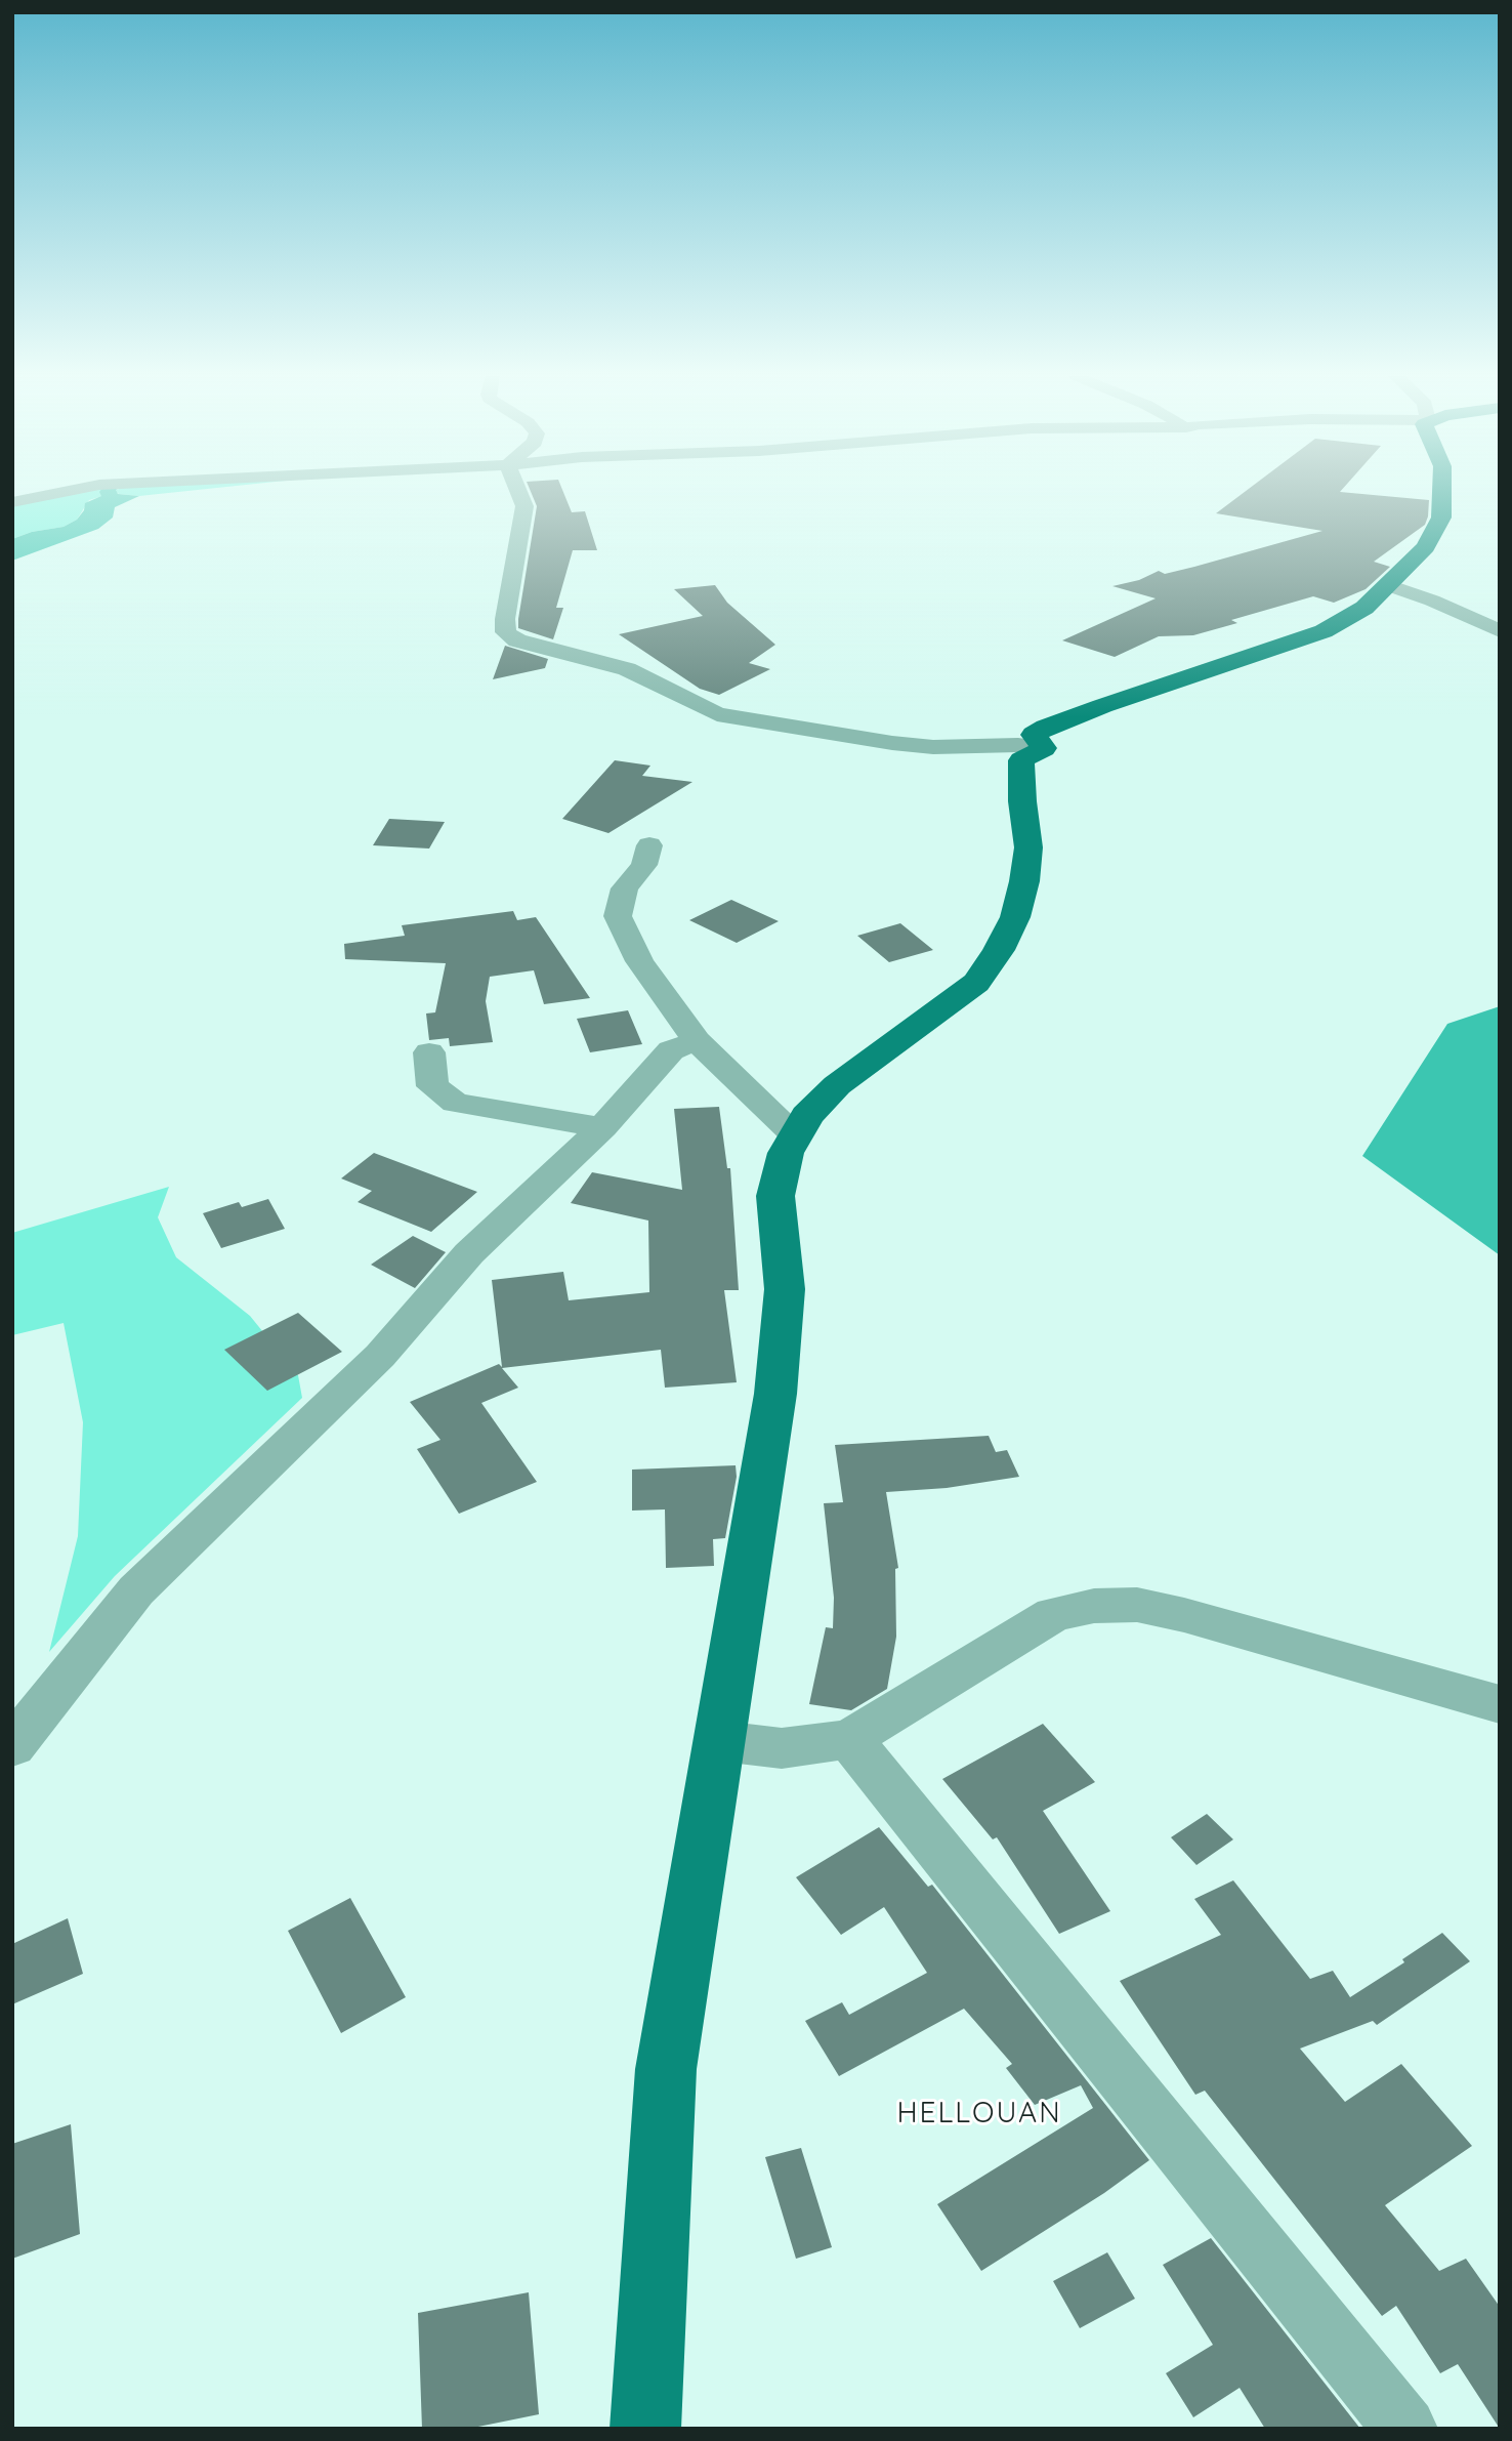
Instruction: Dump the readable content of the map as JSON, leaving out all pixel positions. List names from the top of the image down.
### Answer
{
  "districts": ["HELLOUAN"]
}
